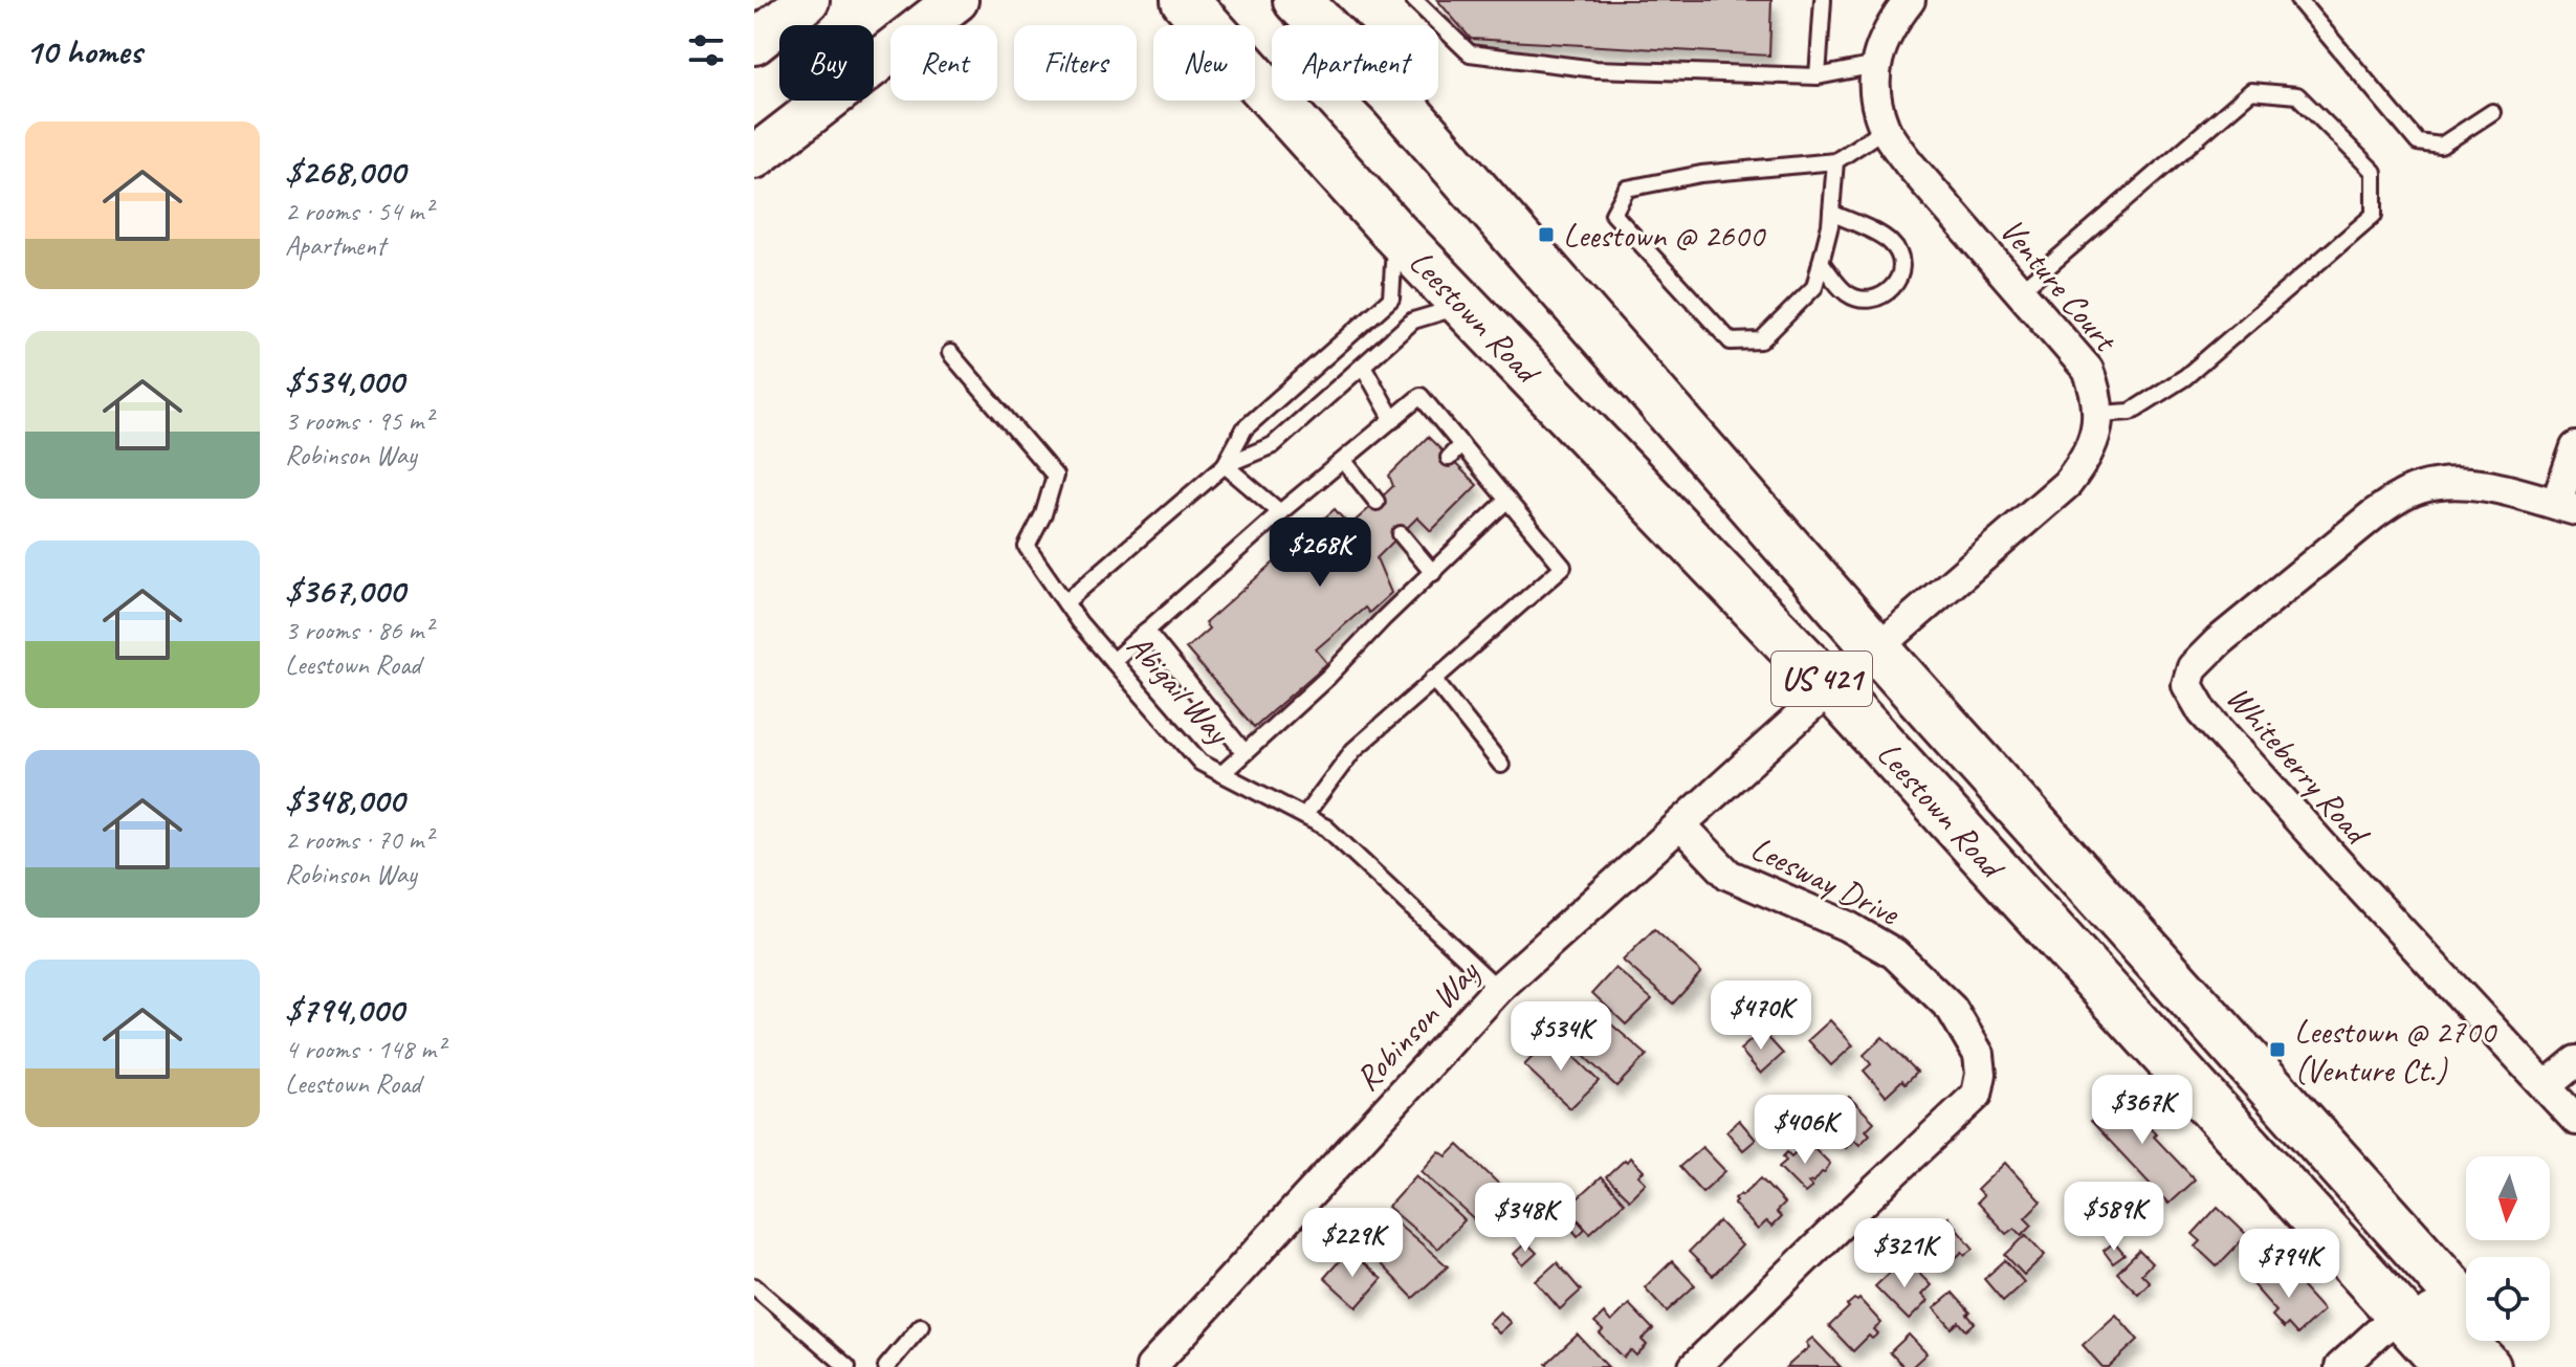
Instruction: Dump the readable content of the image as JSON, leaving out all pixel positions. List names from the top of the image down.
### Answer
{
  "streets": {
    "main road": ["Leestown Road", "US 421"],
    "street": [
      "Venture Court",
      "Whiteberry Road",
      "Leesway Drive",
      "Robinson Way"
    ],
    "lane": ["Abigail Way"]
  },
  "crossings": [
    ["Leestown Road", "Robinson Way"],
    ["Abigail Way", "Robinson Way"],
    ["Leesway Drive", "Robinson Way"]
  ],
  "places": {
    "transit": ["Leestown @ 2600", "Leestown @ 2700 (Venture Ct.)"]
  },
  "north": "bottom",
  "page": {
    "heading": "10 homes",
    "chip": [
      "Buy",
      "Rent",
      "Filters",
      "New",
      "Apartment"
    ],
    "list": [
      {
        "name": "$268,000",
        "note": "2 rooms · 54 m² · Apartment"
      },
      {
        "name": "$534,000",
        "note": "3 rooms · 95 m² · Robinson Way"
      },
      {
        "name": "$367,000",
        "note": "3 rooms · 86 m² · Leestown Road"
      },
      {
        "name": "$348,000",
        "note": "2 rooms · 70 m² · Robinson Way"
      },
      {
        "name": "$794,000",
        "note": "4 rooms · 148 m² · Leestown Road"
      }
    ],
    "price": [
      "$268K",
      "$470K",
      "$534K",
      "$367K",
      "$406K",
      "$589K",
      "$348K",
      "$229K",
      "$321K",
      "$794K"
    ]
  }
}
